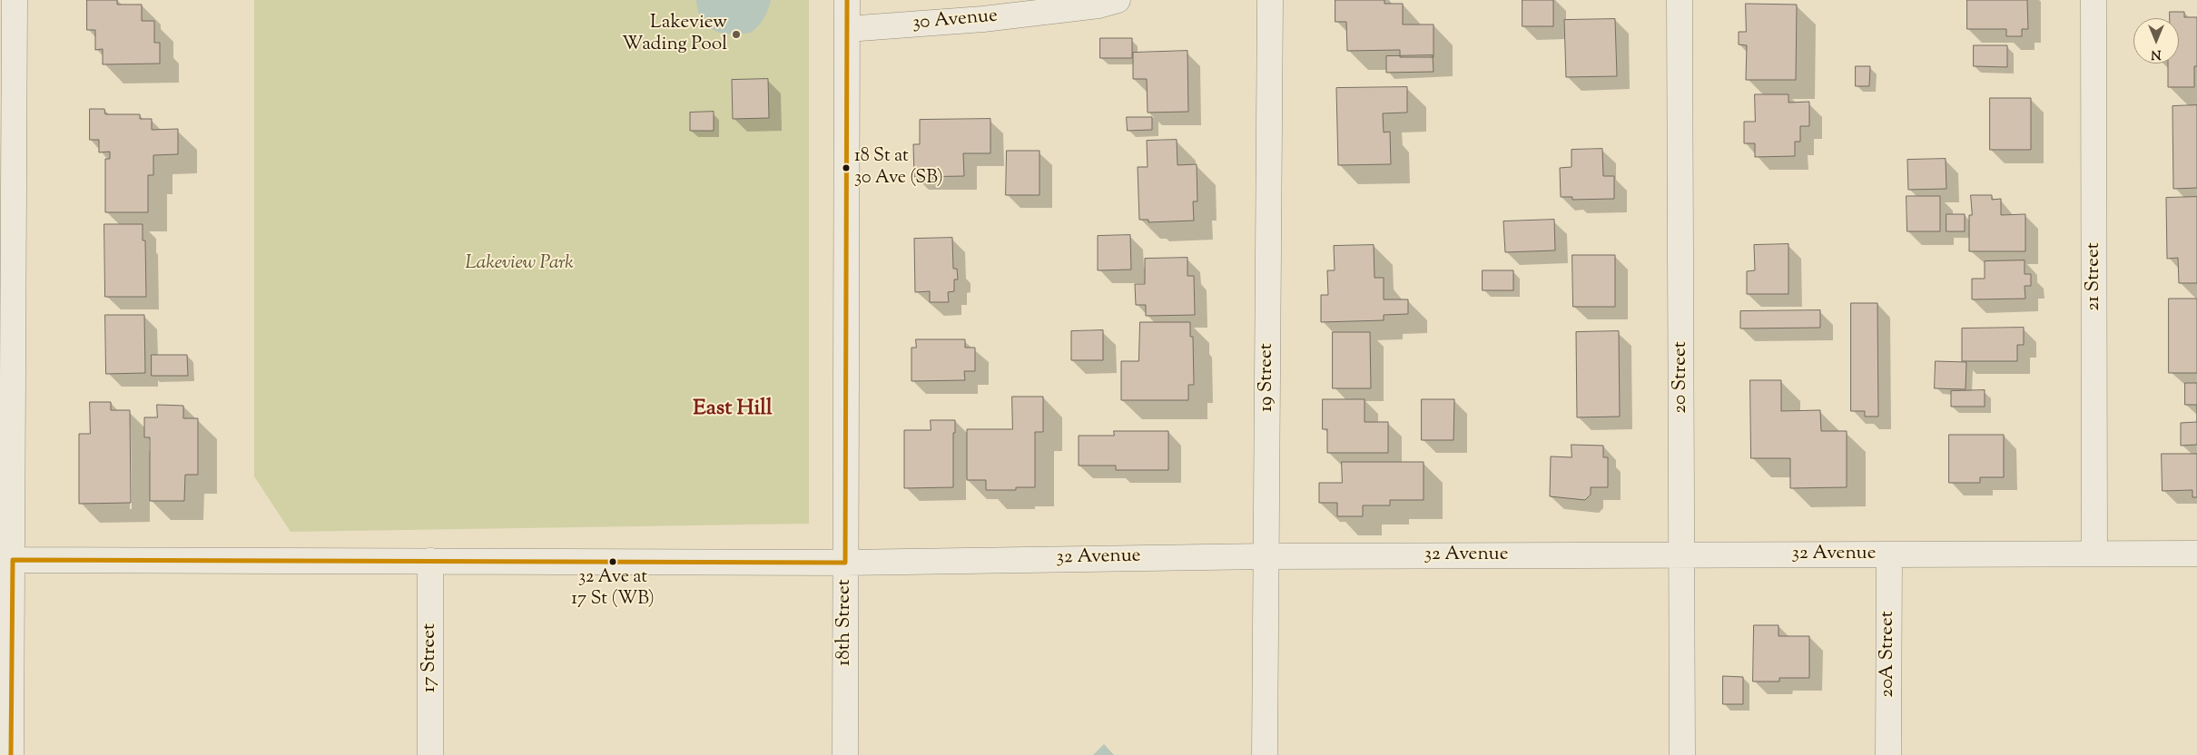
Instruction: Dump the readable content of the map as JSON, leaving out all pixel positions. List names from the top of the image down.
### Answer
{
  "streets": {
    "street": [
      "30 Avenue",
      "21 Street",
      "19 Street",
      "20 Street",
      "32 Avenue",
      "18th Street",
      "20A Street",
      "17 Street"
    ]
  },
  "crossings": [
    ["30 Avenue", "18th Street"],
    ["21 Street", "32 Avenue"],
    ["19 Street", "32 Avenue"],
    ["20 Street", "32 Avenue"],
    ["32 Avenue", "18th Street"],
    ["32 Avenue", "20A Street"],
    ["32 Avenue", "17 Street"]
  ],
  "districts": ["East Hill"],
  "parks": ["Lakeview Park"],
  "places": ["Lakeview Wading Pool", "18 St at 30 Ave (SB)", "32 Ave at 17 St (WB)"],
  "north": "bottom"
}
